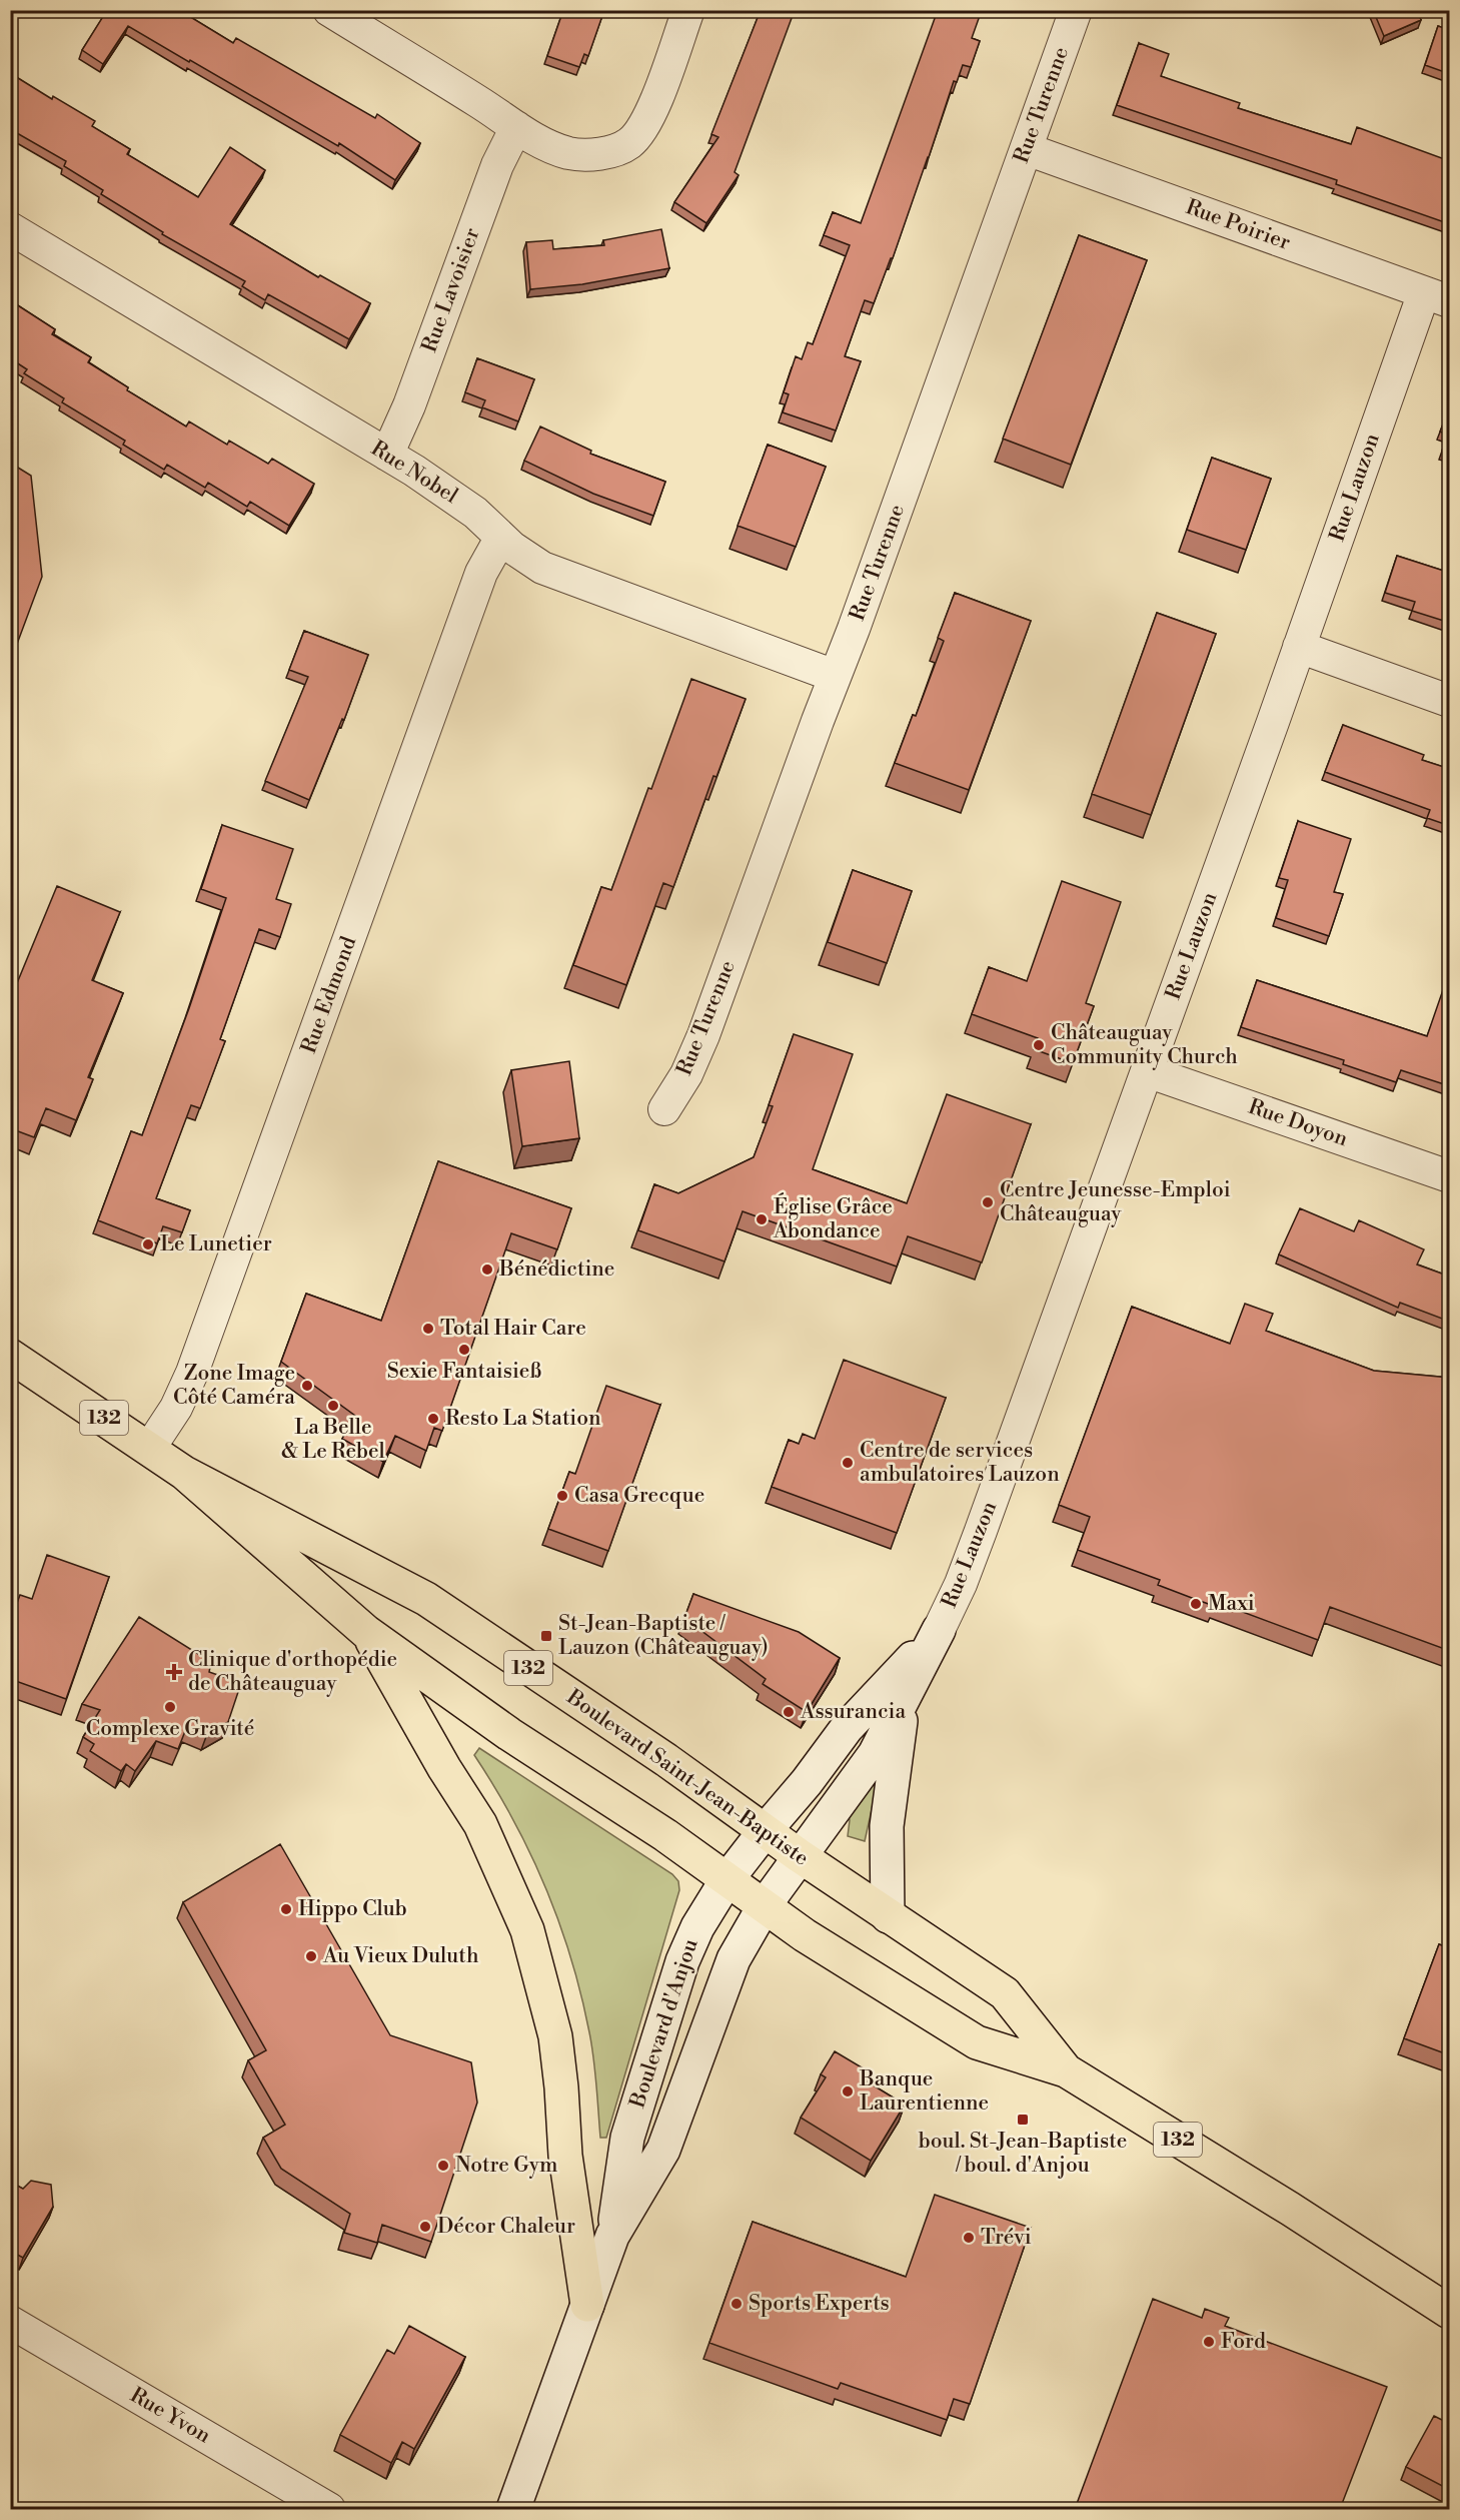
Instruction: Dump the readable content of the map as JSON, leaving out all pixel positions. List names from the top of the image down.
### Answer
{
  "streets": {
    "highway": ["132", "Boulevard Saint-Jean-Baptiste"],
    "street": [
      "Rue Turenne",
      "Rue Poirier",
      "Rue Lavoisier",
      "Rue Nobel",
      "Rue Lauzon",
      "Rue Edmond",
      "Rue Doyon",
      "Boulevard d'Anjou",
      "Rue Yvon"
    ]
  },
  "crossings": [
    ["Rue Turenne", "Rue Poirier"],
    ["Rue Turenne", "Rue Nobel"],
    ["Rue Poirier", "Rue Lauzon"],
    ["Rue Lavoisier", "Rue Nobel"],
    ["Rue Nobel", "Rue Edmond"],
    ["Rue Lauzon", "Rue Doyon"],
    ["Rue Lauzon", "Boulevard Saint-Jean-Baptiste"],
    ["Rue Lauzon", "Boulevard d'Anjou"],
    ["Rue Edmond", "Boulevard Saint-Jean-Baptiste"],
    ["Boulevard Saint-Jean-Baptiste", "Boulevard d'Anjou"]
  ],
  "places": {
    "other": [
      "Châteauguay Community Church",
      "Centre Jeunesse-Emploi Châteauguay",
      "Église Grâce Abondance",
      "Le Lunetier",
      "Bénédictine",
      "Total Hair Care",
      "Sexie Fantaisieß",
      "Zone Image Côté Caméra",
      "La Belle & Le Rebel",
      "Resto La Station",
      "Centre de services ambulatoires Lauzon",
      "Casa Grecque",
      "Maxi",
      "Complexe Gravité",
      "Assurancia",
      "Hippo Club",
      "Au Vieux Duluth",
      "Banque Laurentienne",
      "Notre Gym",
      "Décor Chaleur",
      "Trévi",
      "Sports Experts",
      "Ford"
    ],
    "transit": ["St-Jean-Baptiste / Lauzon (Châteauguay)", "boul. St-Jean-Baptiste / boul. d'Anjou"],
    "health": ["Clinique d'orthopédie de Châteauguay"]
  }
}
